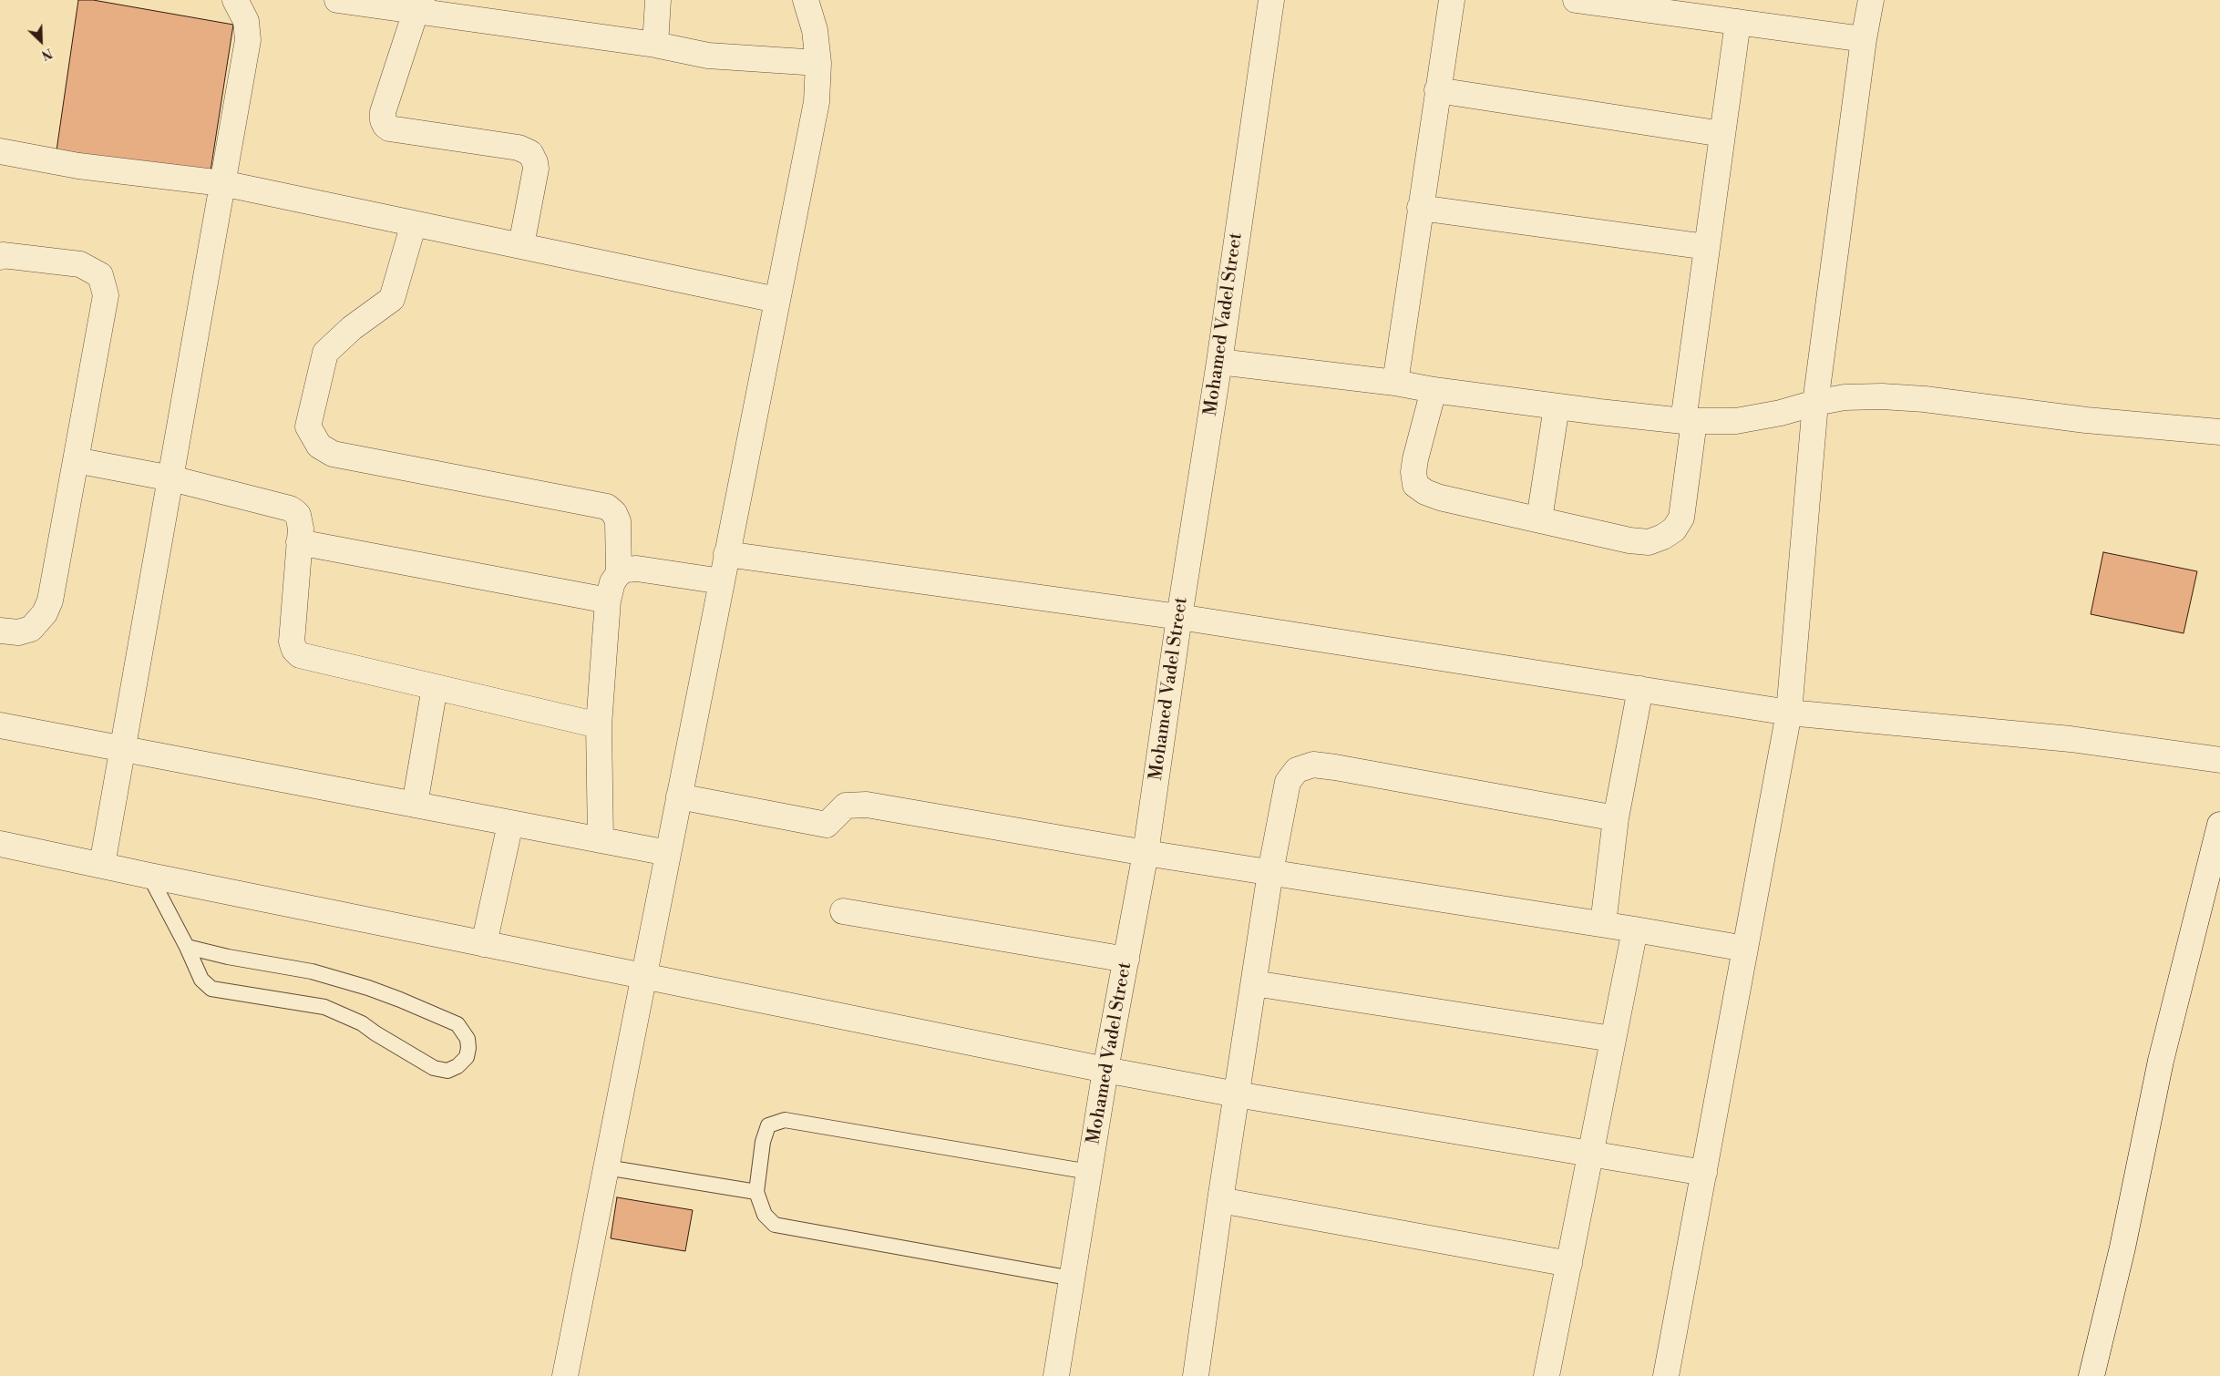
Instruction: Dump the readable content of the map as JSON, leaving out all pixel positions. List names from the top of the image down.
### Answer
{
  "streets": {
    "street": ["Mohamed Vadel Street"]
  },
  "north": "bottom right"
}
